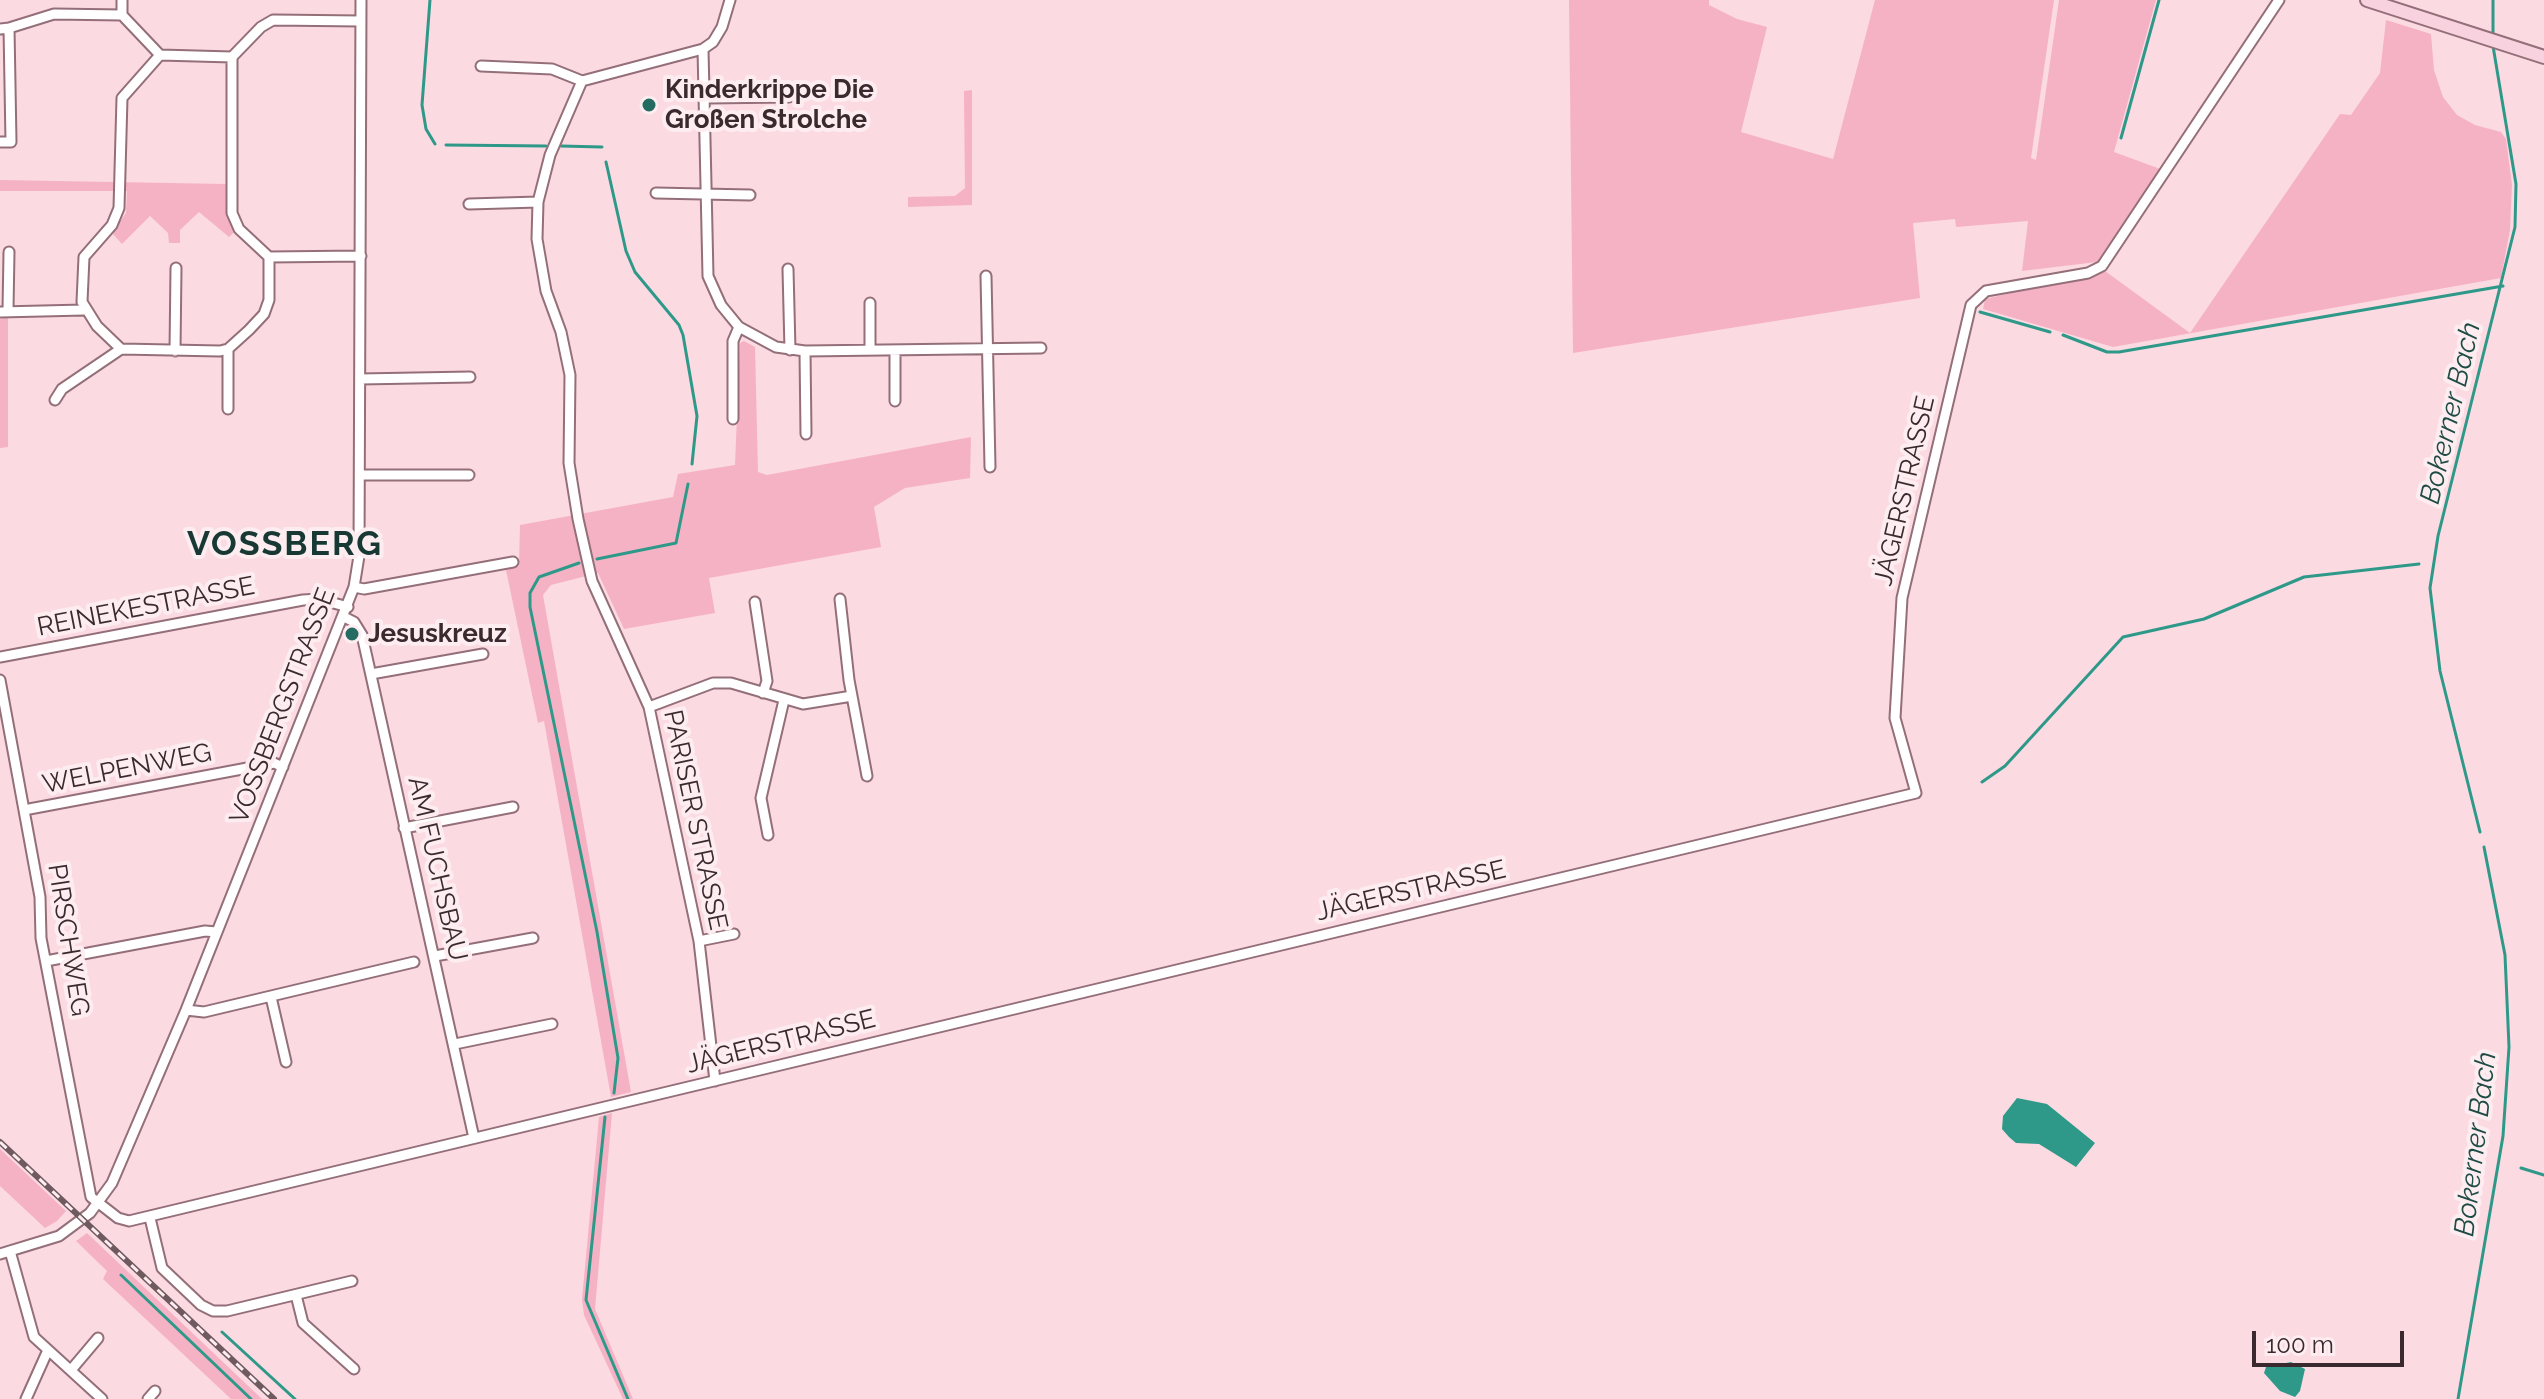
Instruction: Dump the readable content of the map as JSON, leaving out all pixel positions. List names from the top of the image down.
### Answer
{
  "streets": {
    "street": [
      "JÄGERSTRASSE",
      "REINEKESTRASSE",
      "VOSSBERGSTRASSE",
      "WELPENWEG",
      "PARISER STRASSE",
      "AM FUCHSBAU",
      "PIRSCHWEG"
    ]
  },
  "crossings": [
    ["JÄGERSTRASSE", "VOSSBERGSTRASSE"],
    ["JÄGERSTRASSE", "PARISER STRASSE"],
    ["JÄGERSTRASSE", "AM FUCHSBAU"],
    ["JÄGERSTRASSE", "PIRSCHWEG"],
    ["REINEKESTRASSE", "VOSSBERGSTRASSE"],
    ["REINEKESTRASSE", "AM FUCHSBAU"],
    ["VOSSBERGSTRASSE", "WELPENWEG"],
    ["VOSSBERGSTRASSE", "AM FUCHSBAU"],
    ["VOSSBERGSTRASSE", "PIRSCHWEG"],
    ["WELPENWEG", "PIRSCHWEG"]
  ],
  "districts": ["VOSSBERG"],
  "water": ["Bokerner Bach"],
  "places": ["Kinderkrippe Die Großen Strolche", "Jesuskreuz"],
  "scale_bar": "100 m"
}
